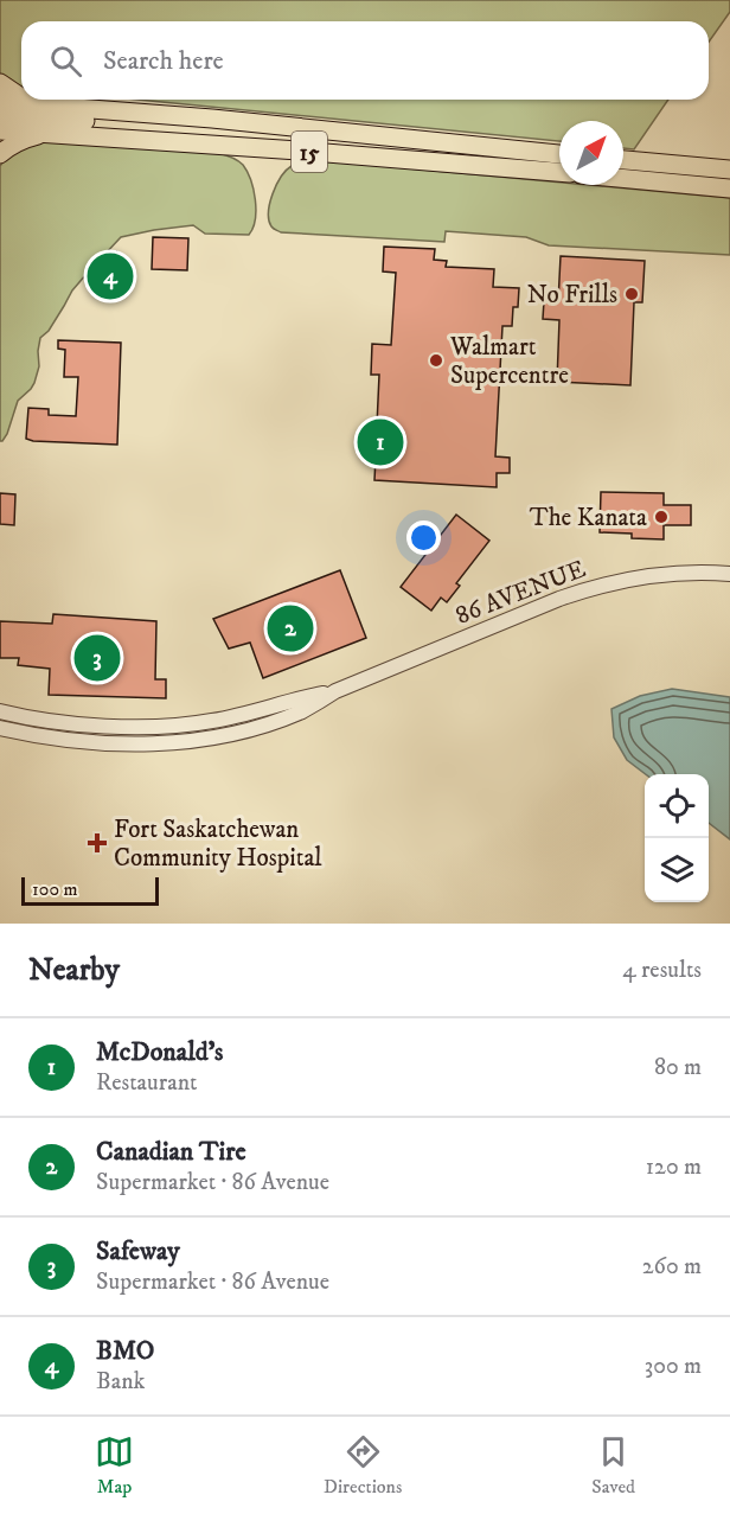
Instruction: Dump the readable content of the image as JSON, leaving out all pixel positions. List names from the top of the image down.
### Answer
{
  "streets": {
    "main road": ["15"],
    "street": ["86 AVENUE"]
  },
  "places": {
    "other": ["No Frills", "Walmart Supercentre", "The Kanata"],
    "health": ["Fort Saskatchewan Community Hospital"]
  },
  "scale_bar": "100 m",
  "north": "top right",
  "page": {
    "search": "Search here",
    "pins": [
      "4",
      "1",
      "2",
      "3"
    ],
    "scale": "100 m",
    "heading": ["Nearby", "4 results"],
    "list": [
      {
        "mark": "1",
        "name": "McDonald's",
        "note": "Restaurant",
        "value": "80 m"
      },
      {
        "mark": "2",
        "name": "Canadian Tire",
        "note": "Supermarket · 86 Avenue",
        "value": "120 m"
      },
      {
        "mark": "3",
        "name": "Safeway",
        "note": "Supermarket · 86 Avenue",
        "value": "260 m"
      },
      {
        "mark": "4",
        "name": "BMO",
        "note": "Bank",
        "value": "300 m"
      }
    ],
    "nav": ["Map", "Directions", "Saved"]
  }
}
